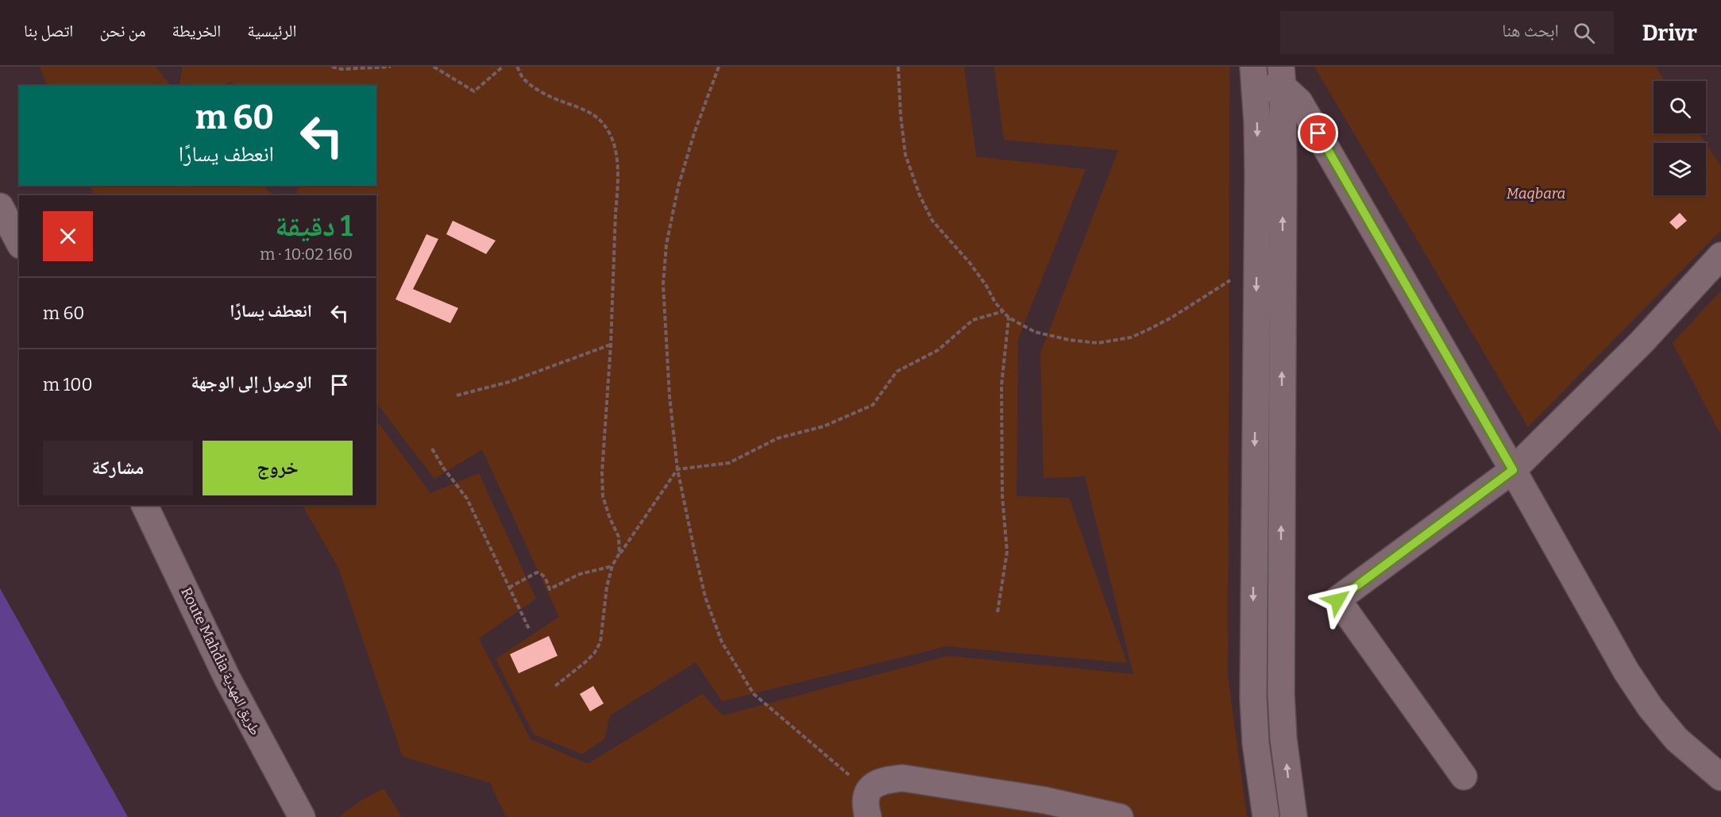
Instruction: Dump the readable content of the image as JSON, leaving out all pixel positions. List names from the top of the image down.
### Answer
{
  "streets": {
    "street": ["Route Mahdia طريق المهدية"]
  },
  "parks": ["Maqbara"],
  "page": {
    "header": "Drivr",
    "search": "ابحث هنا",
    "nav": [
      "الرئيسية",
      "الخريطة",
      "من نحن",
      "اتصل بنا"
    ],
    "turn": ["60 m", "انعطف يسارًا"],
    "heading": ["1 دقيقة", "160 m · 10:02"],
    "list": [
      {
        "name": "انعطف يسارًا",
        "value": "60 m"
      },
      {
        "name": "الوصول إلى الوجهة",
        "value": "100 m"
      }
    ],
    "buttons": ["خروج", "مشاركة"]
  }
}
